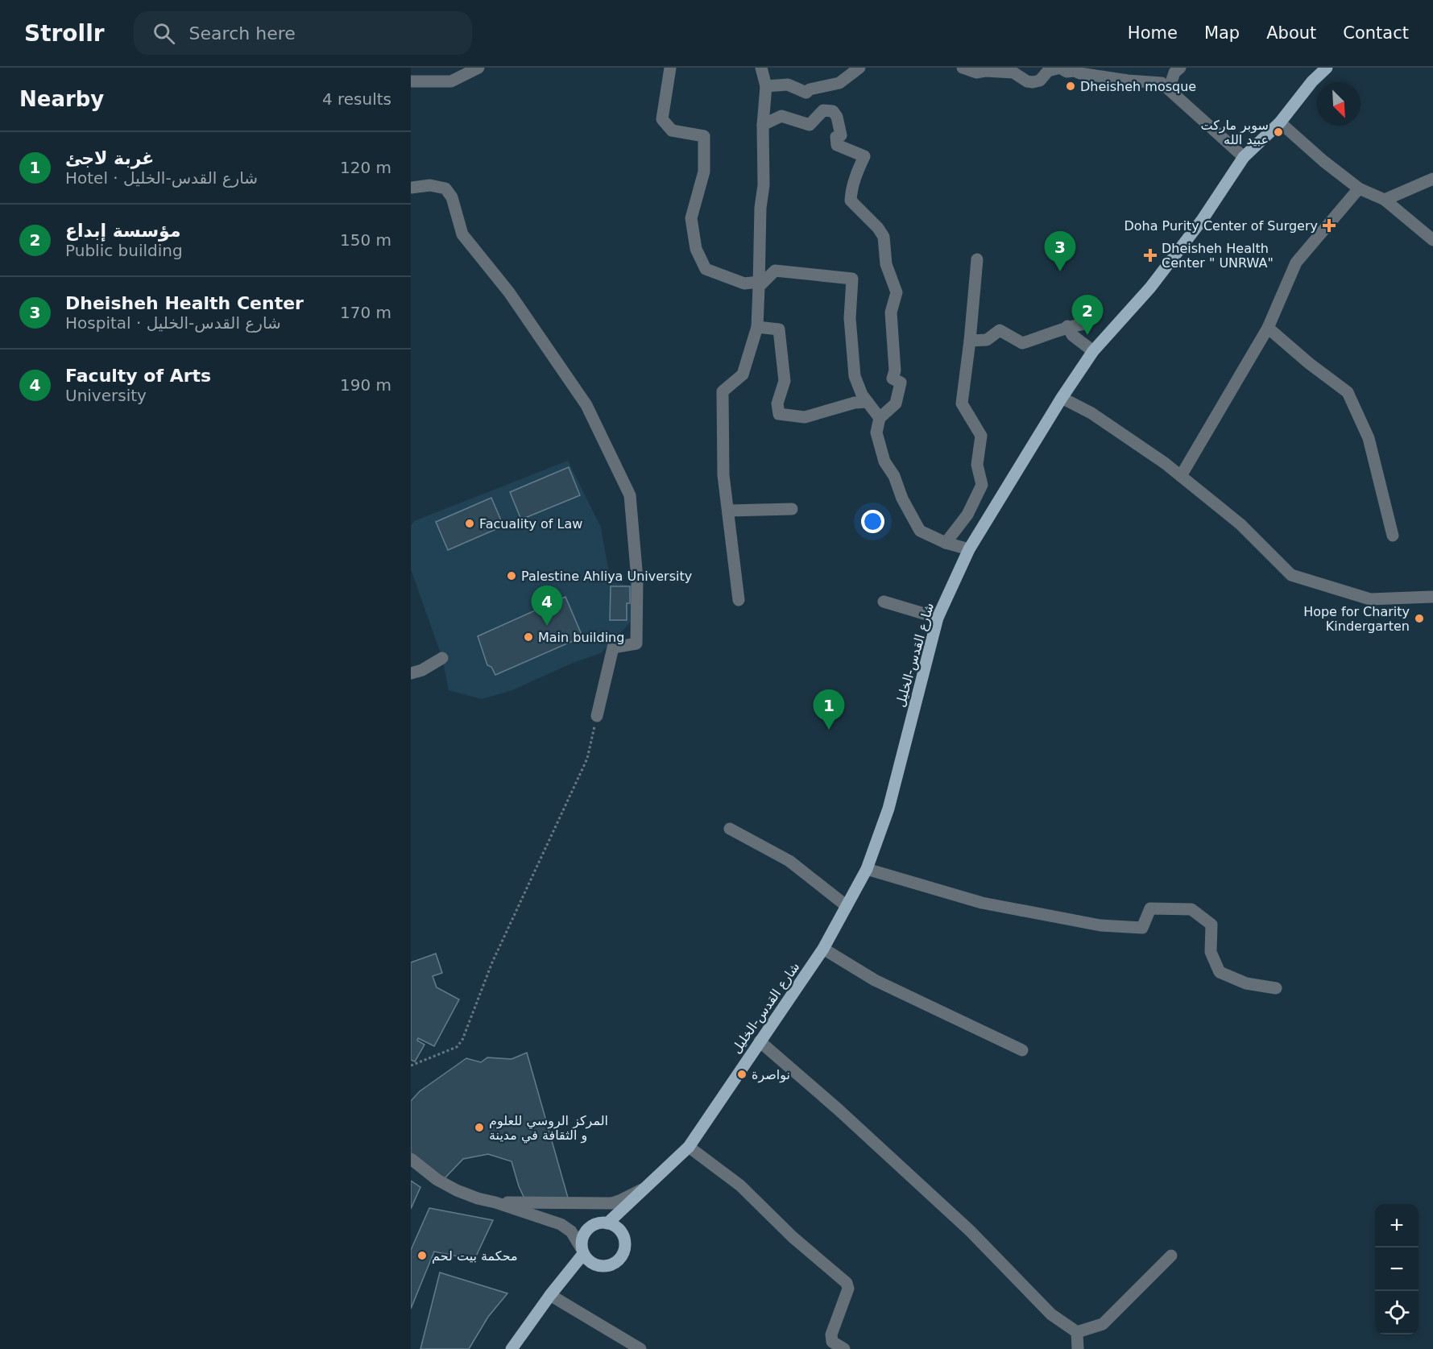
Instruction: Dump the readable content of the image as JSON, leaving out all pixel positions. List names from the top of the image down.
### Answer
{
  "streets": {
    "main road": ["شارع القدس-الخليل"]
  },
  "places": {
    "other": [
      "Dheisheh mosque",
      "سوبر ماركت عبيد الله",
      "Facuality of Law",
      "Palestine Ahliya University",
      "Hope for Charity Kindergarten",
      "Main building",
      "نواصرة",
      "المركز الروسي للعلوم و الثقافة في مدينة",
      "محكمة بيت لحم"
    ],
    "health": ["Doha Purity Center of Surgery", "Dheisheh Health Center \" UNRWA\""]
  },
  "north": "bottom right",
  "page": {
    "header": "Strollr",
    "search": "Search here",
    "nav": [
      "Home",
      "Map",
      "About",
      "Contact"
    ],
    "heading": ["Nearby", "4 results"],
    "list": [
      {
        "mark": "1",
        "name": "غربة لاجئ",
        "note": "Hotel · شارع القدس-الخليل",
        "value": "120 m"
      },
      {
        "mark": "2",
        "name": "مؤسسة إبداع",
        "note": "Public building",
        "value": "150 m"
      },
      {
        "mark": "3",
        "name": "Dheisheh Health Center",
        "note": "Hospital · شارع القدس-الخليل",
        "value": "170 m"
      },
      {
        "mark": "4",
        "name": "Faculty of Arts",
        "note": "University",
        "value": "190 m"
      }
    ],
    "pins": [
      "3",
      "2",
      "4",
      "1"
    ],
    "map_buttons": ["+", "−"]
  }
}
